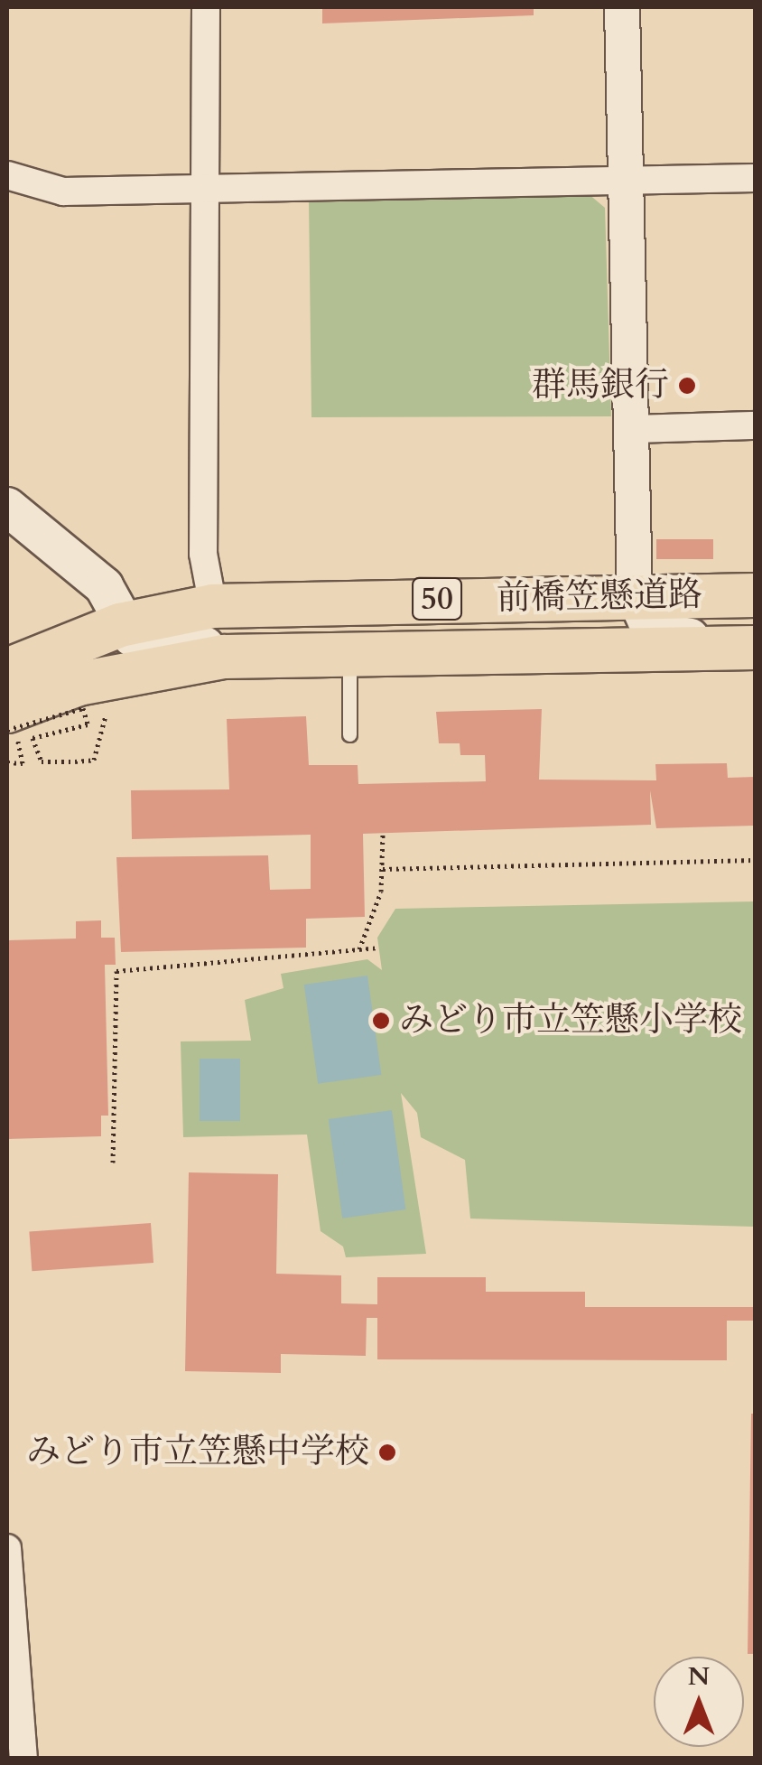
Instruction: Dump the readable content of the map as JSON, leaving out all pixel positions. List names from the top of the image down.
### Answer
{
  "streets": {
    "highway": ["前橋笠懸道路", "50"]
  },
  "crossings": [
    ["前橋笠懸道路", "50"]
  ],
  "places": ["群馬銀行", "みどり市立笠懸小学校", "みどり市立笠懸中学校"],
  "north": "top"
}
